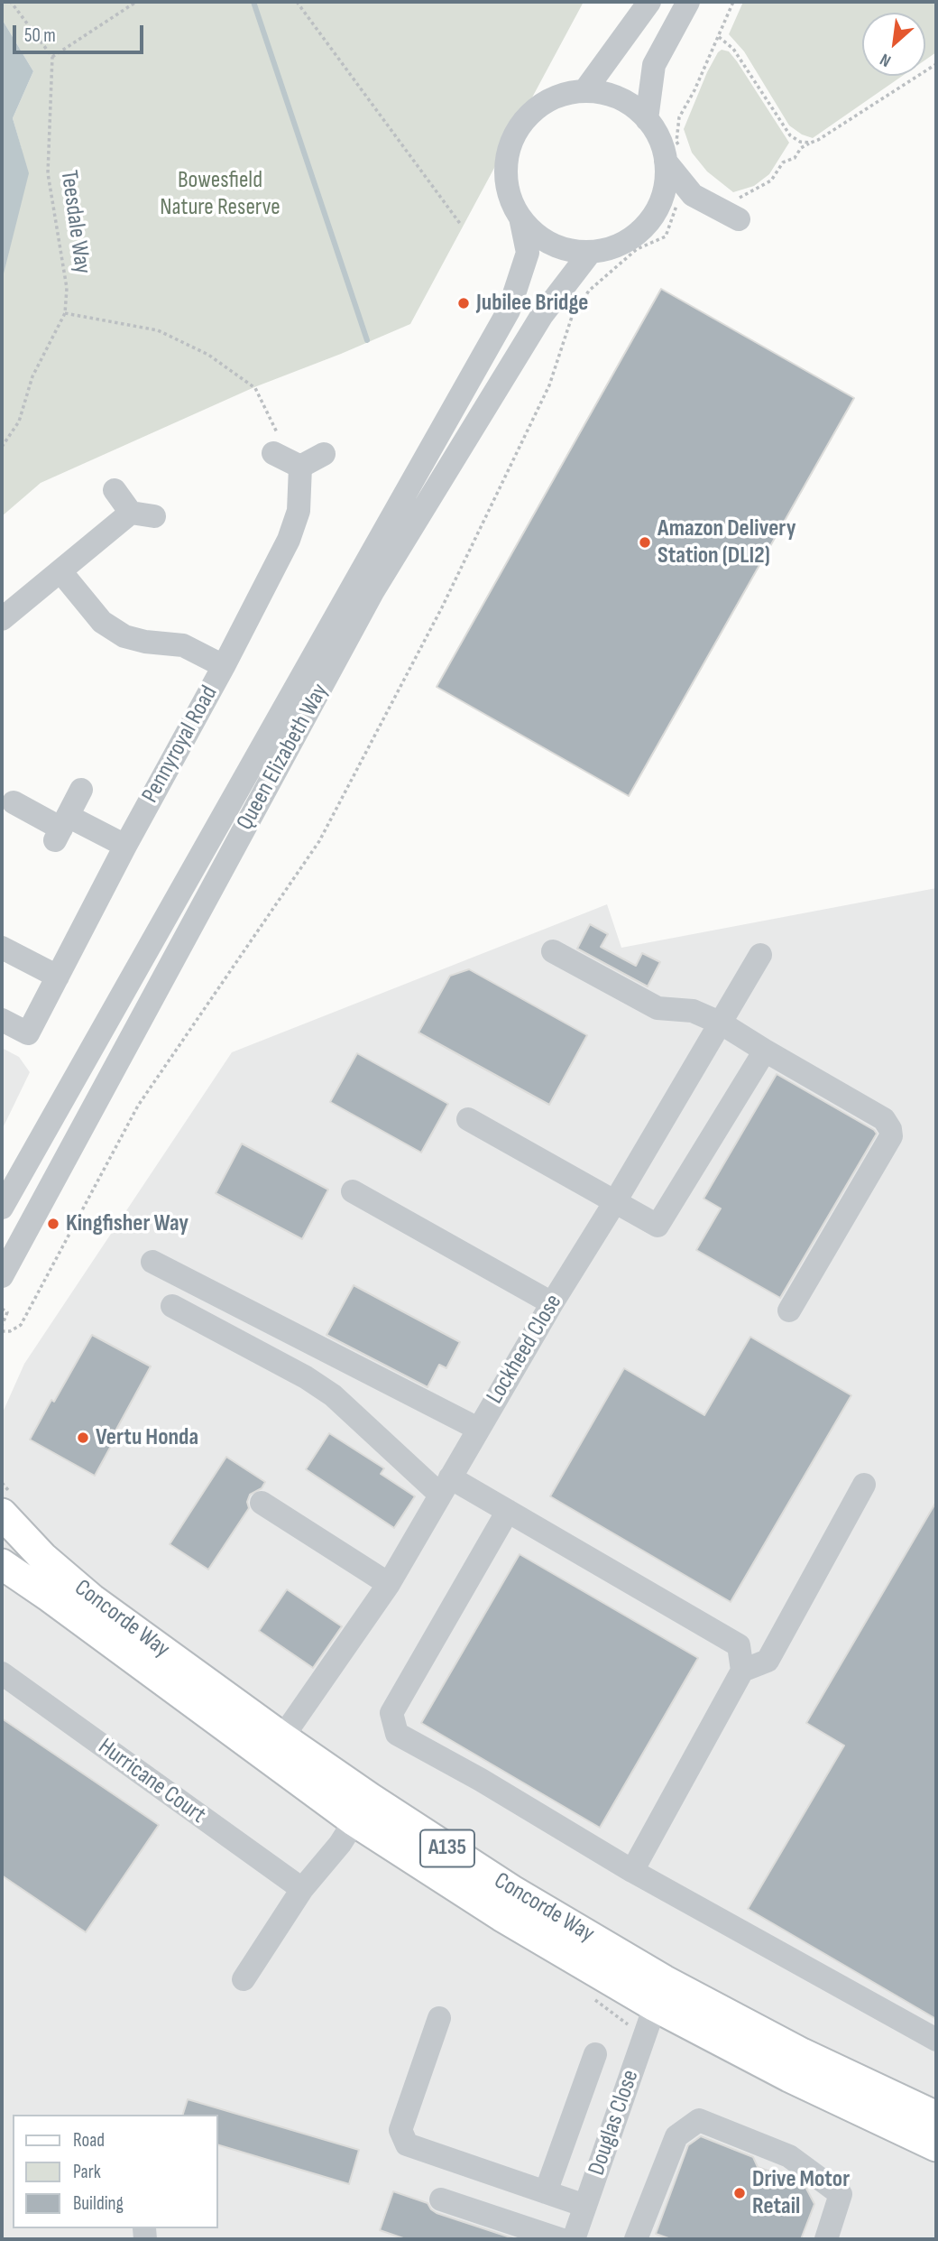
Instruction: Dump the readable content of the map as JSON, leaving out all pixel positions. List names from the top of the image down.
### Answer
{
  "streets": {
    "main road": ["Concorde Way", "A135"],
    "street": [
      "Pennyroyal Road",
      "Queen Elizabeth Way",
      "Lockheed Close",
      "Hurricane Court",
      "Douglas Close"
    ],
    "path": ["Teesdale Way"]
  },
  "crossings": [
    ["Lockheed Close", "Concorde Way"],
    ["Concorde Way", "Douglas Close"]
  ],
  "parks": ["Bowesfield Nature Reserve"],
  "places": [
    "Jubilee Bridge",
    "Amazon Delivery Station (DLI2)",
    "Kingfisher Way",
    "Vertu Honda",
    "Drive Motor Retail"
  ],
  "legend": ["Road", "Park", "Building"],
  "scale_bar": "50 m",
  "north": "bottom left"
}
